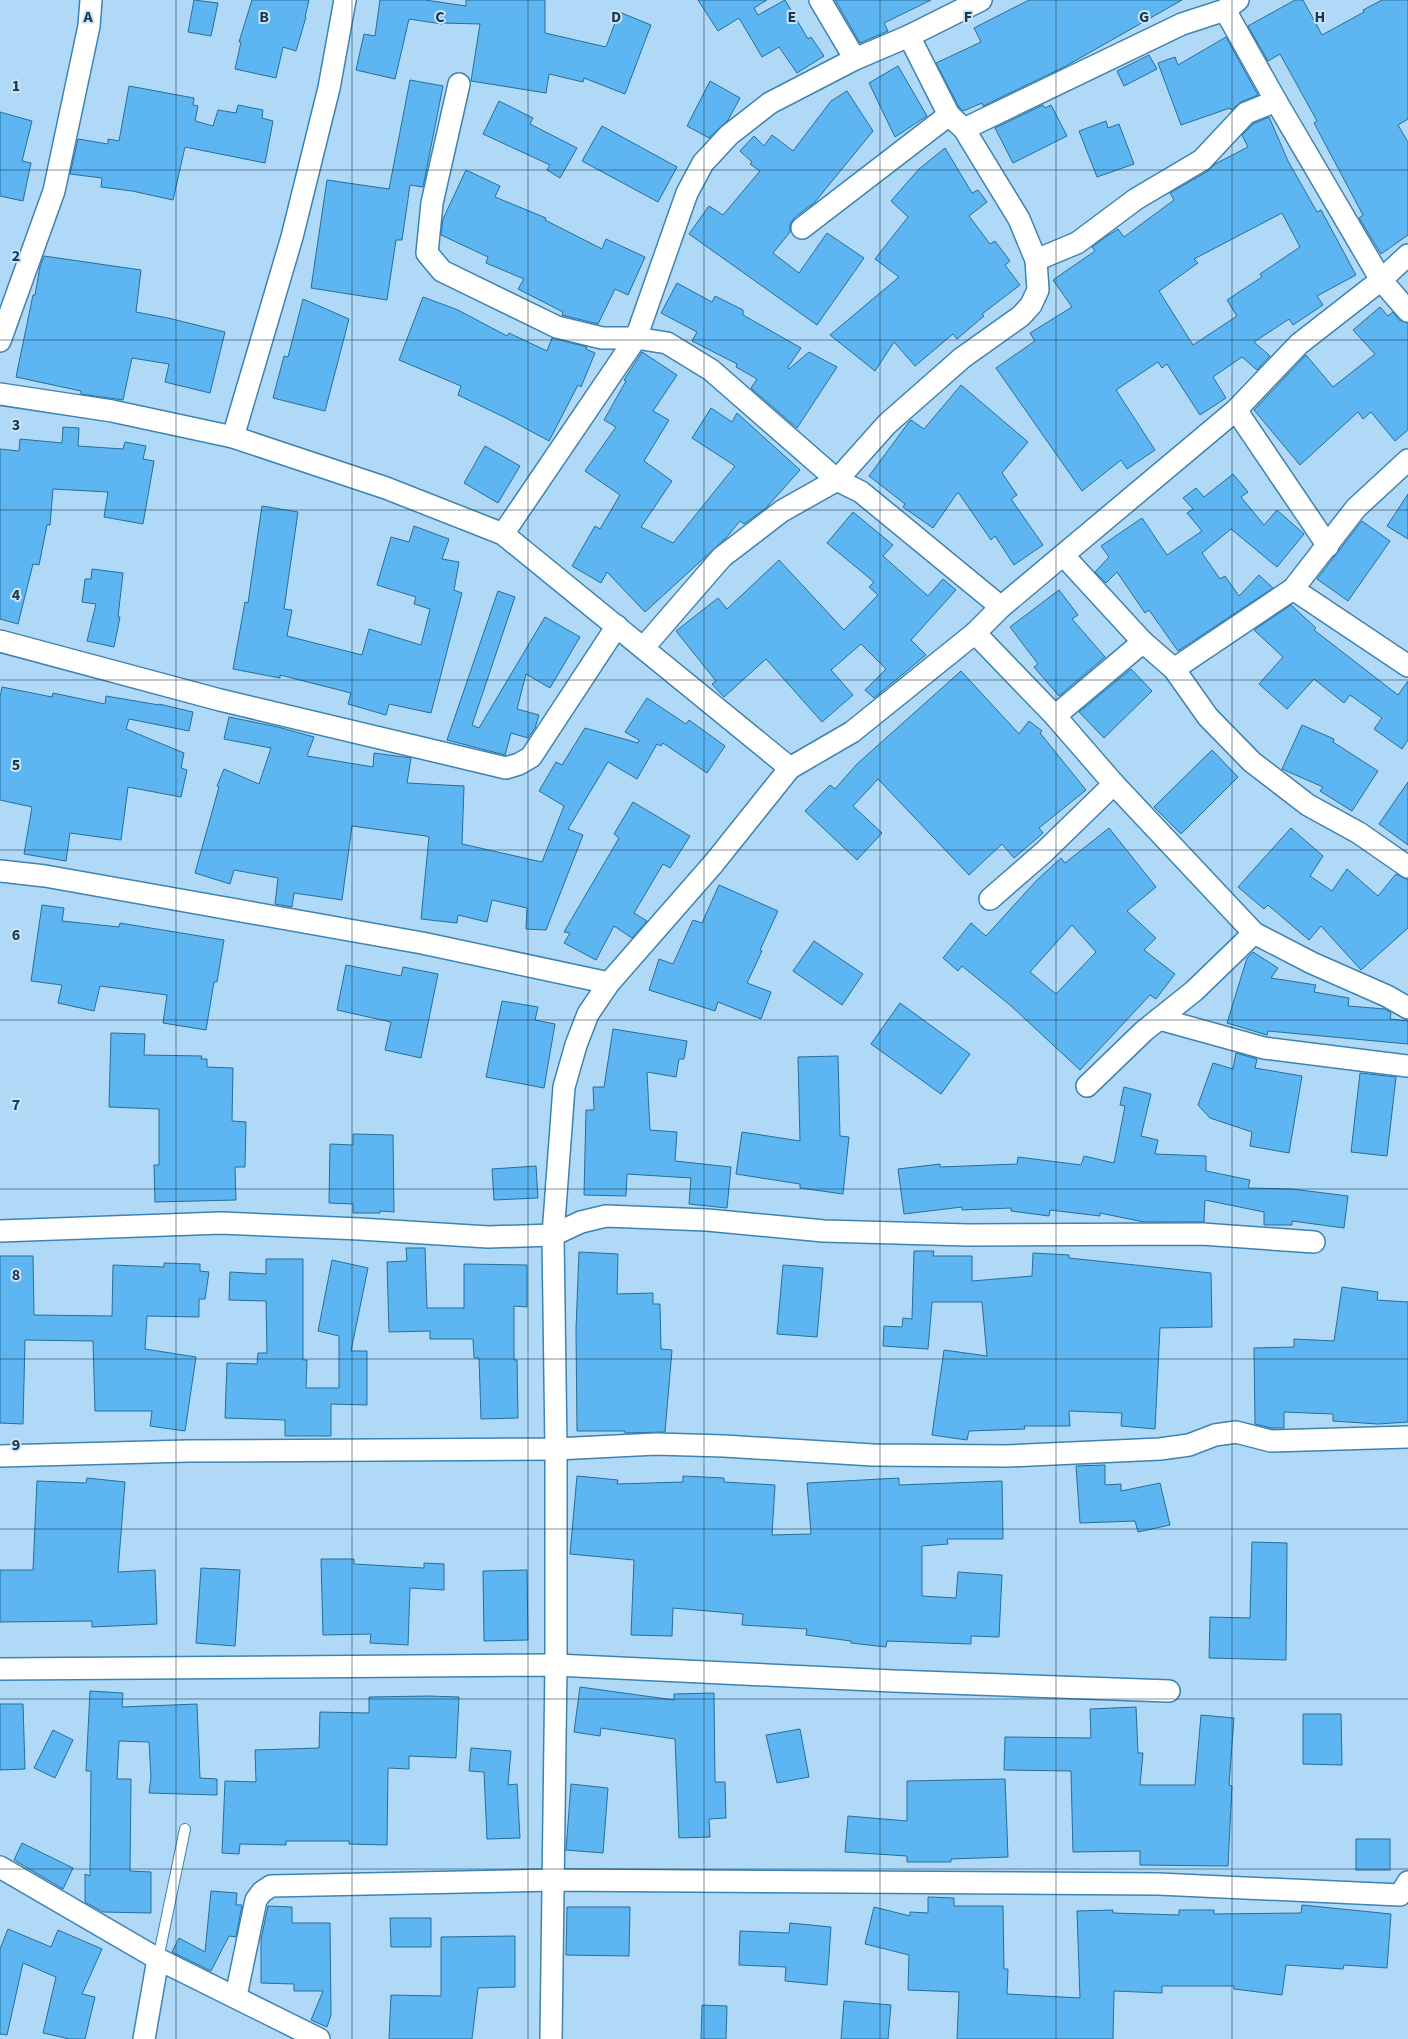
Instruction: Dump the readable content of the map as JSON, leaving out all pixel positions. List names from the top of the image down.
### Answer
{
  "grid": {
    "columns": [
      "A",
      "B",
      "C",
      "D",
      "E",
      "F",
      "G",
      "H"
    ],
    "rows": [
      "1",
      "2",
      "3",
      "4",
      "5",
      "6",
      "7",
      "8",
      "9"
    ]
  }
}
